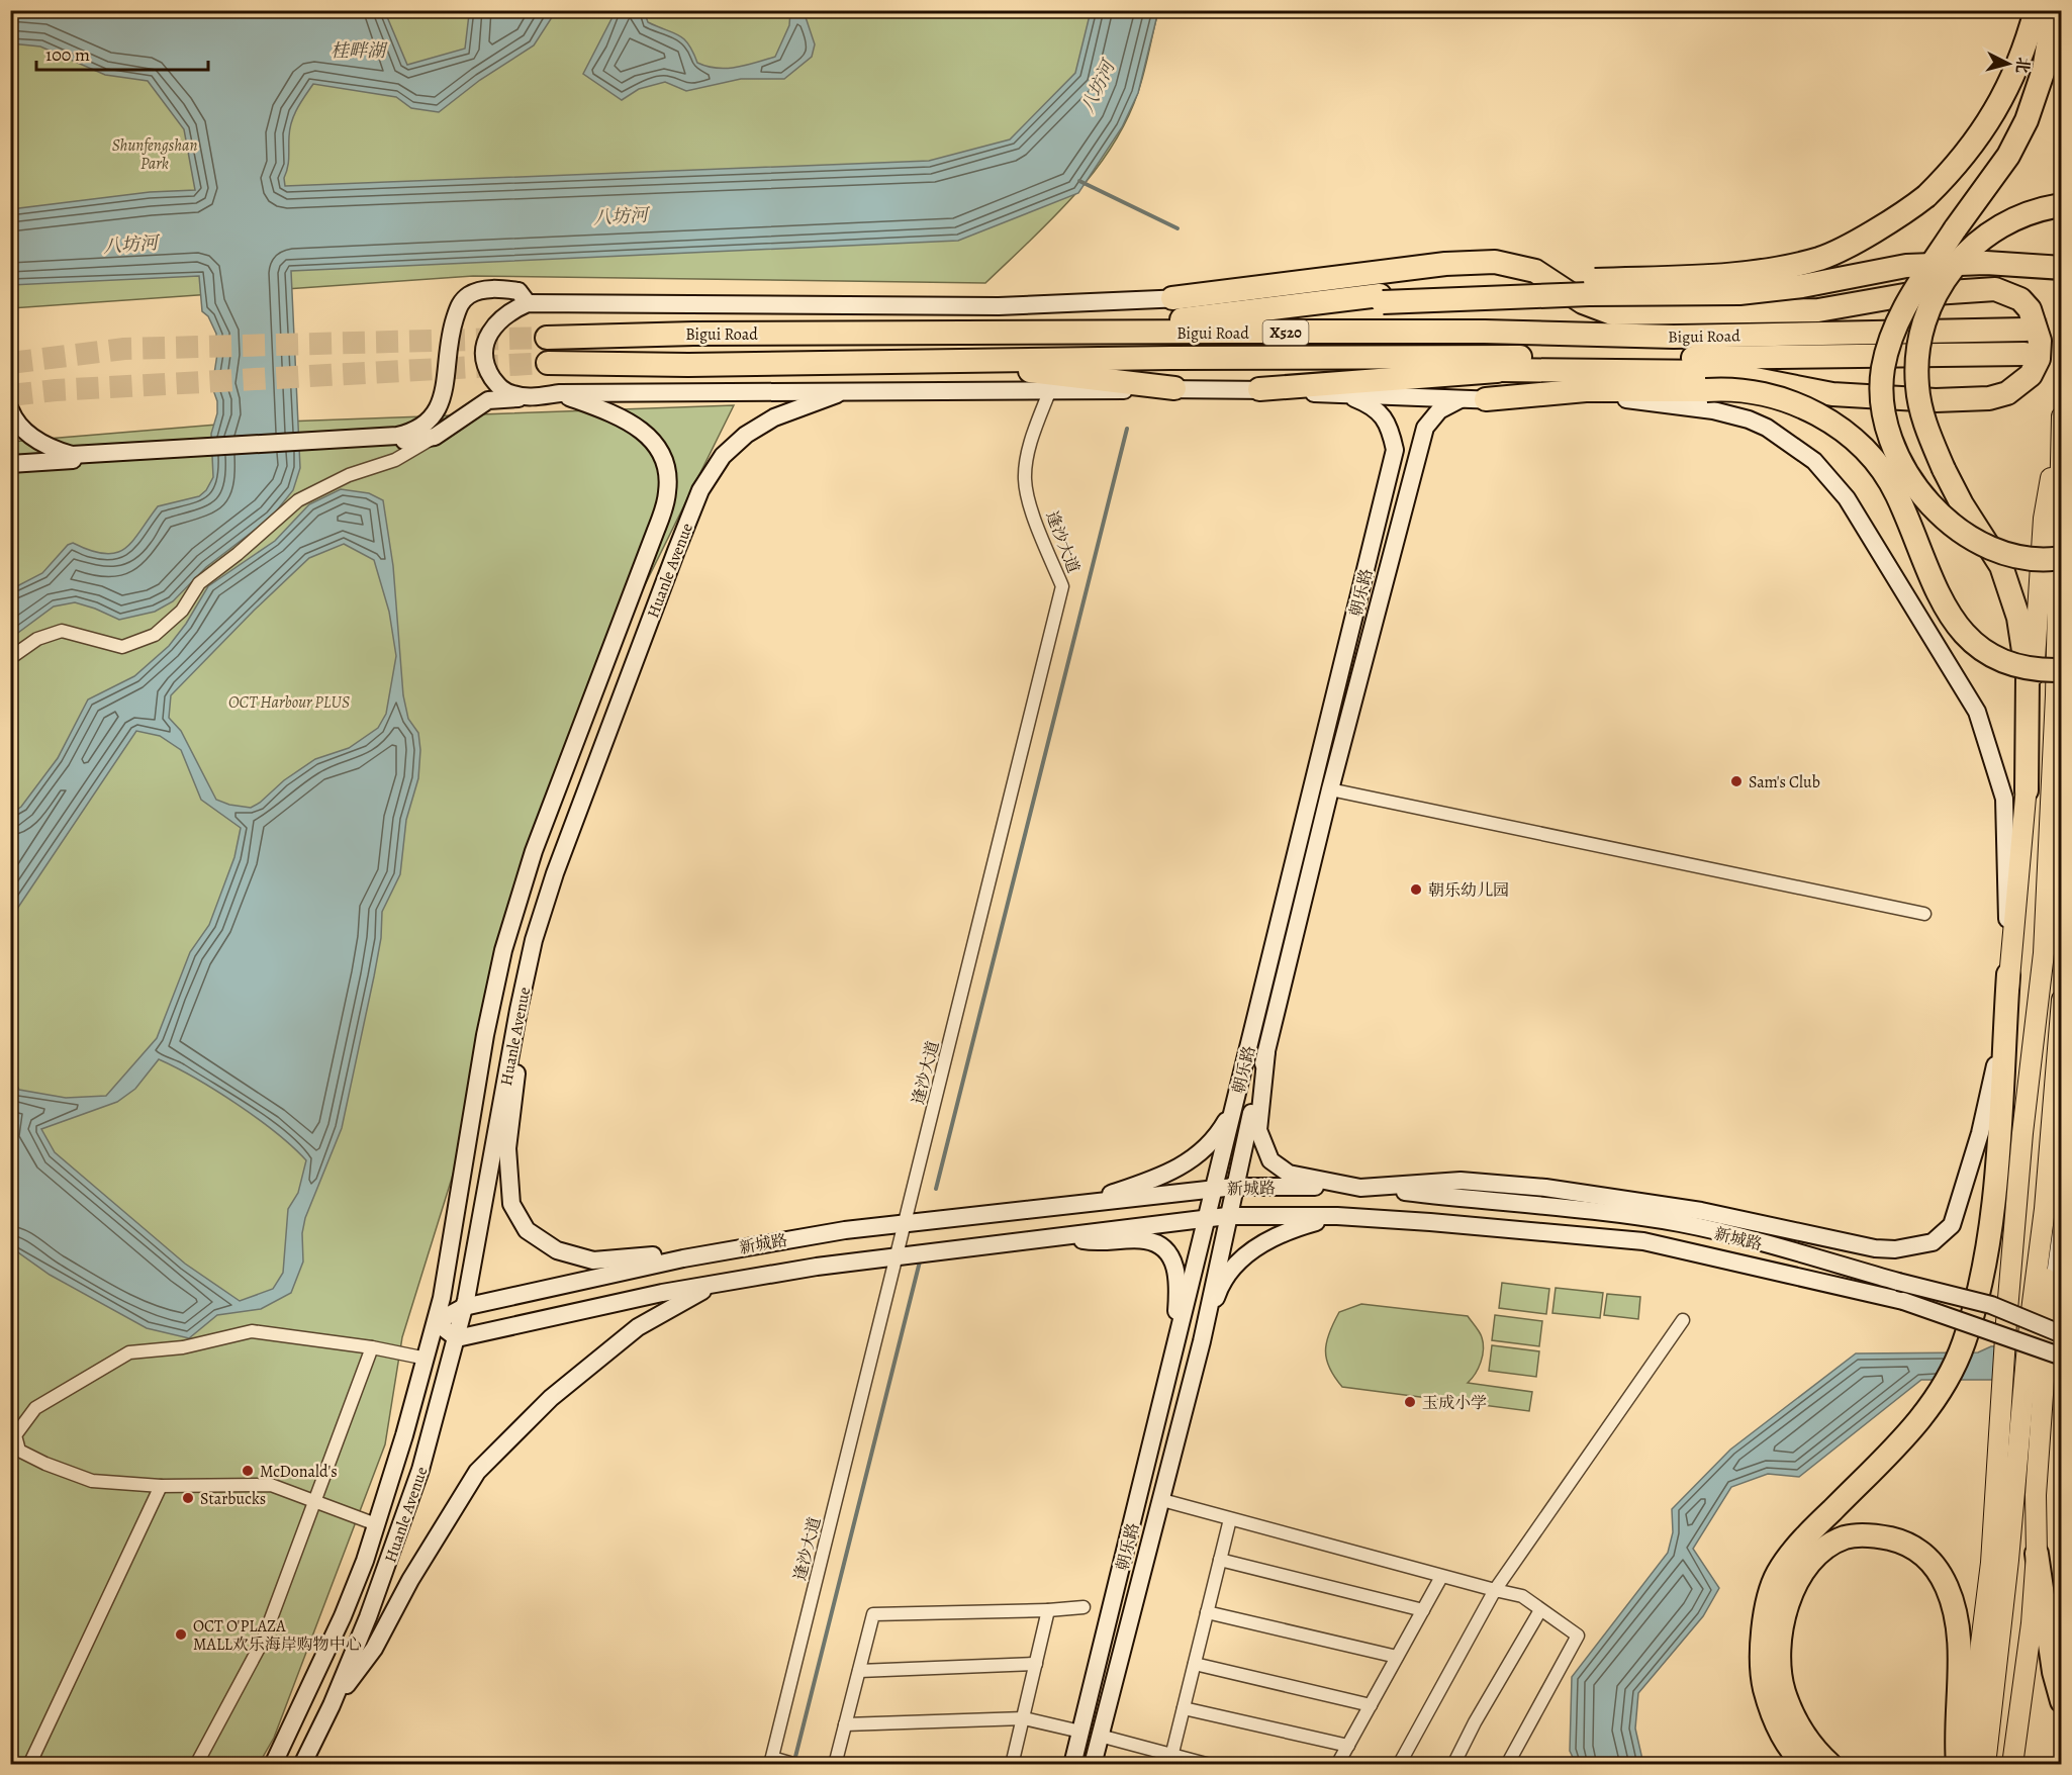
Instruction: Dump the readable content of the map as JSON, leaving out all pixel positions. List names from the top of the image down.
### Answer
{
  "streets": {
    "highway": ["Bigui Road", "X520"],
    "street": [
      "逢沙大道",
      "Huanle Avenue",
      "朝乐路",
      "新城路"
    ]
  },
  "crossings": [
    ["逢沙大道", "新城路"],
    ["Huanle Avenue", "新城路"],
    ["朝乐路", "新城路"]
  ],
  "water": ["桂畔湖", "八坊河"],
  "parks": ["Shunfengshan Park", "OCT Harbour PLUS"],
  "places": [
    "Sam's Club",
    "朝乐幼儿园",
    "玉成小学",
    "McDonald's",
    "Starbucks",
    "OCT O'PLAZA MALL欢乐海岸购物中心"
  ],
  "scale_bar": "100 m",
  "north": "right"
}
